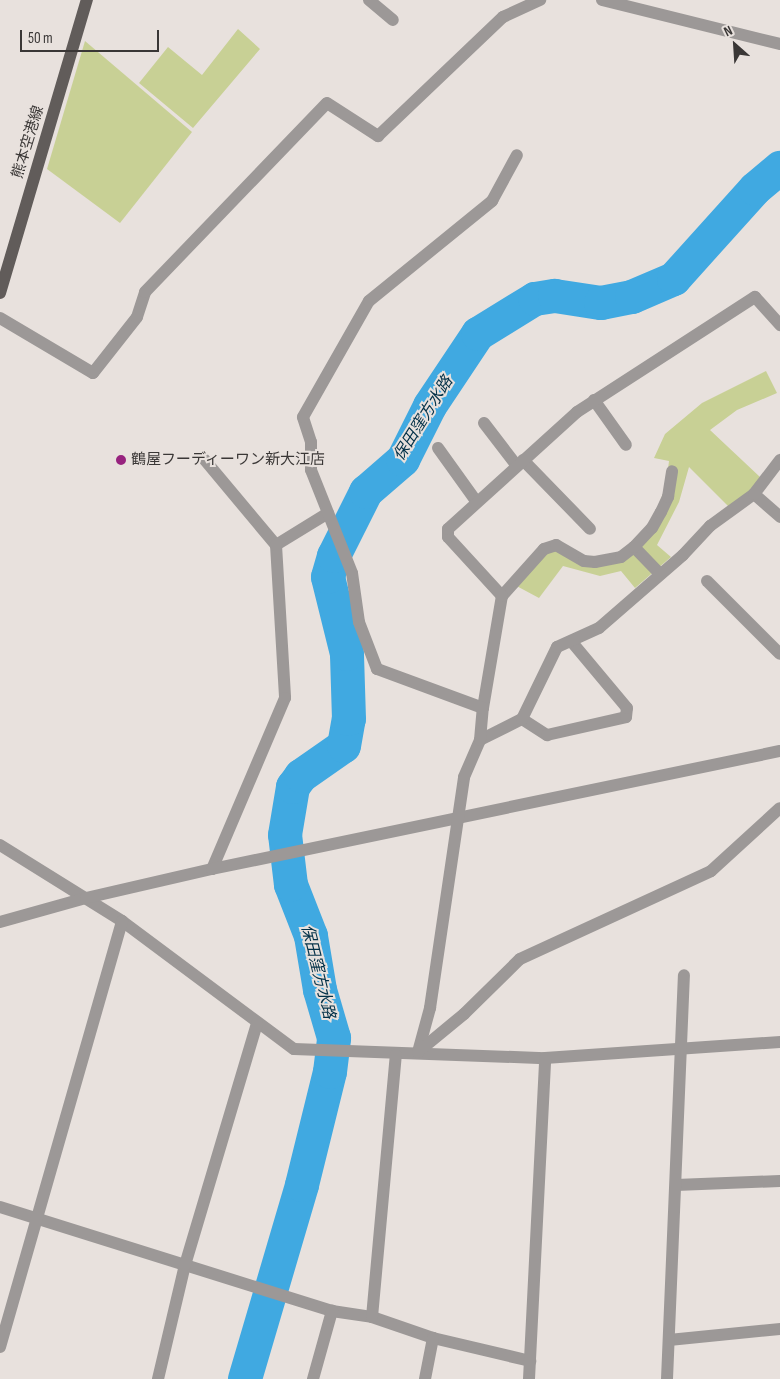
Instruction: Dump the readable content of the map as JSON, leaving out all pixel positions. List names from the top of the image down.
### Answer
{
  "streets": {
    "main road": ["熊本空港線"]
  },
  "water": ["保田窪方水路"],
  "places": ["鶴屋フーディーワン新大江店"],
  "scale_bar": "50 m",
  "north": "top left"
}
